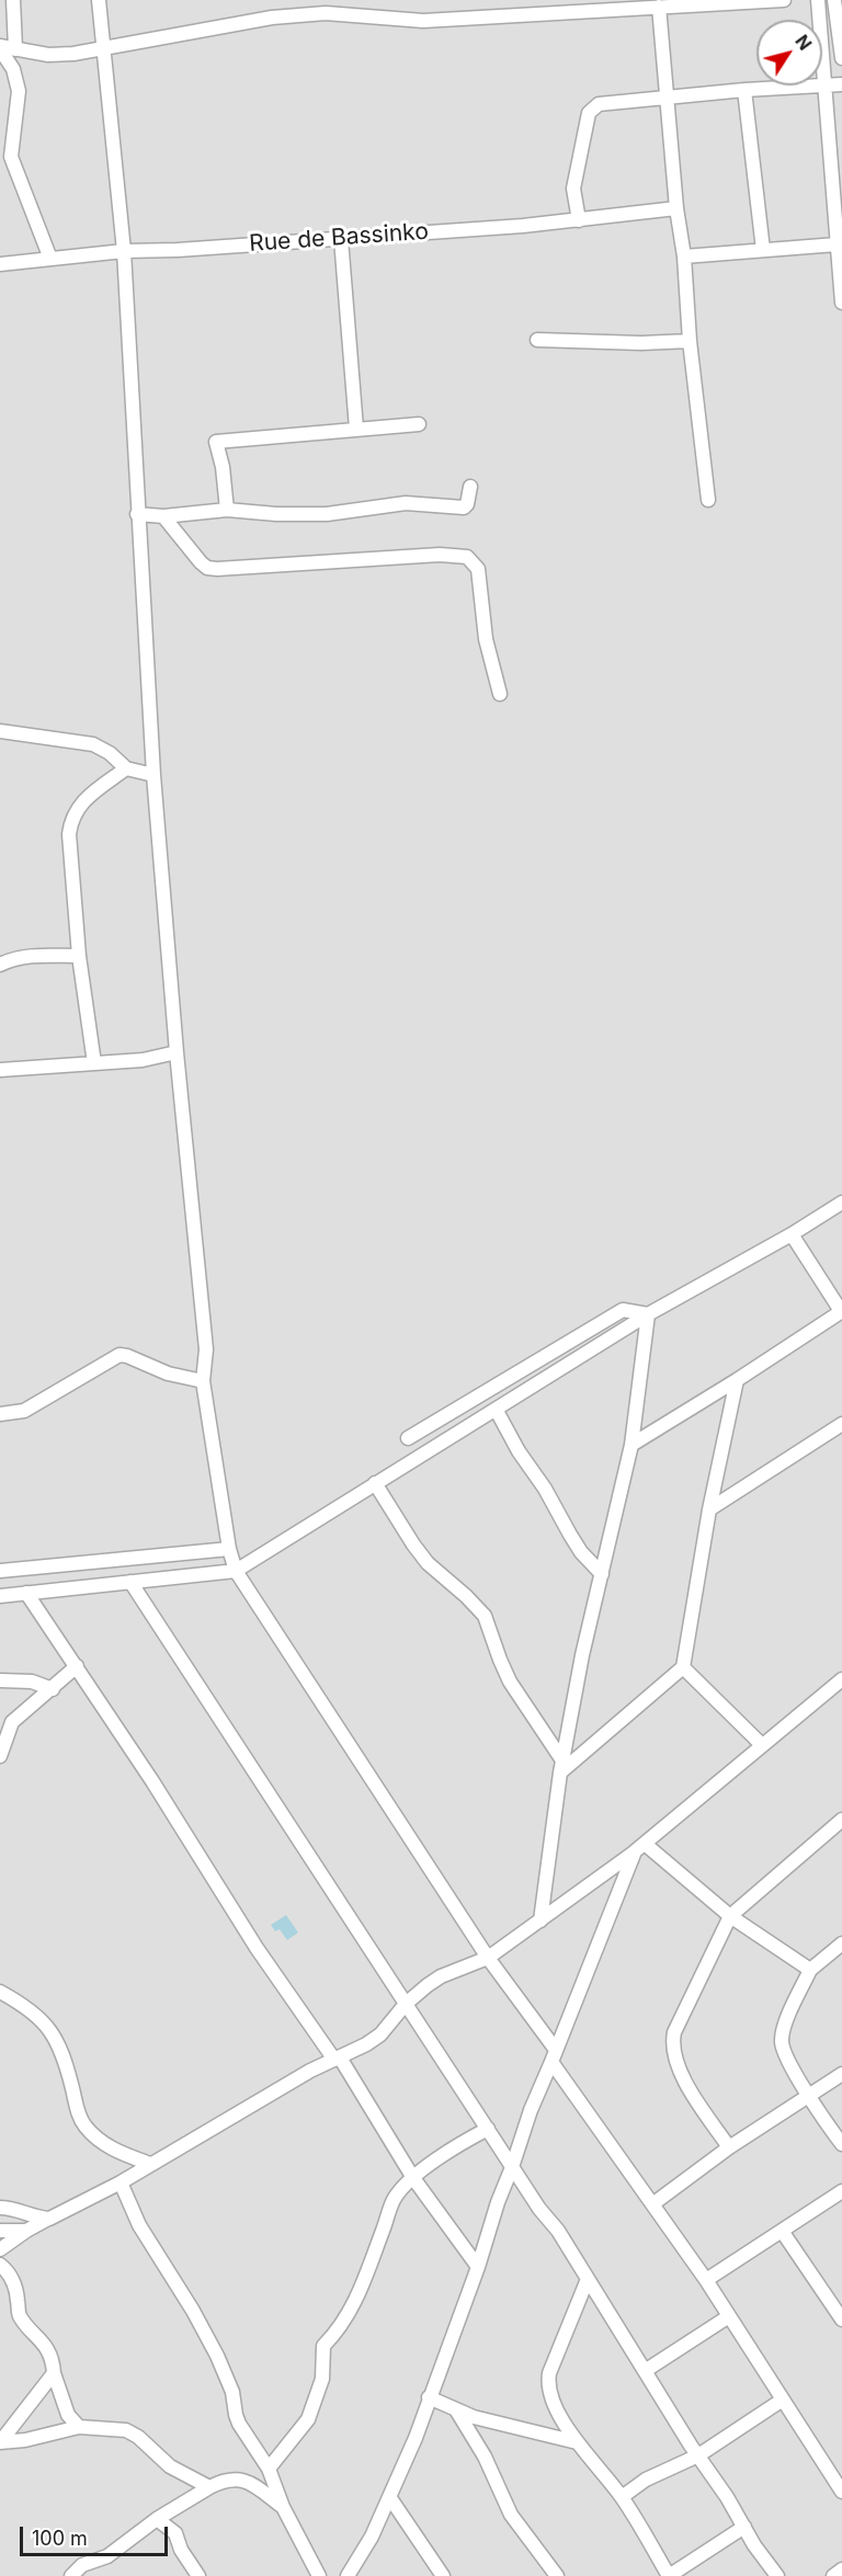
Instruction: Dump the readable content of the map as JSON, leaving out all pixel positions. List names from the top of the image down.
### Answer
{
  "streets": {
    "street": ["Rue de Bassinko"]
  },
  "scale_bar": "100 m",
  "north": "top right"
}
